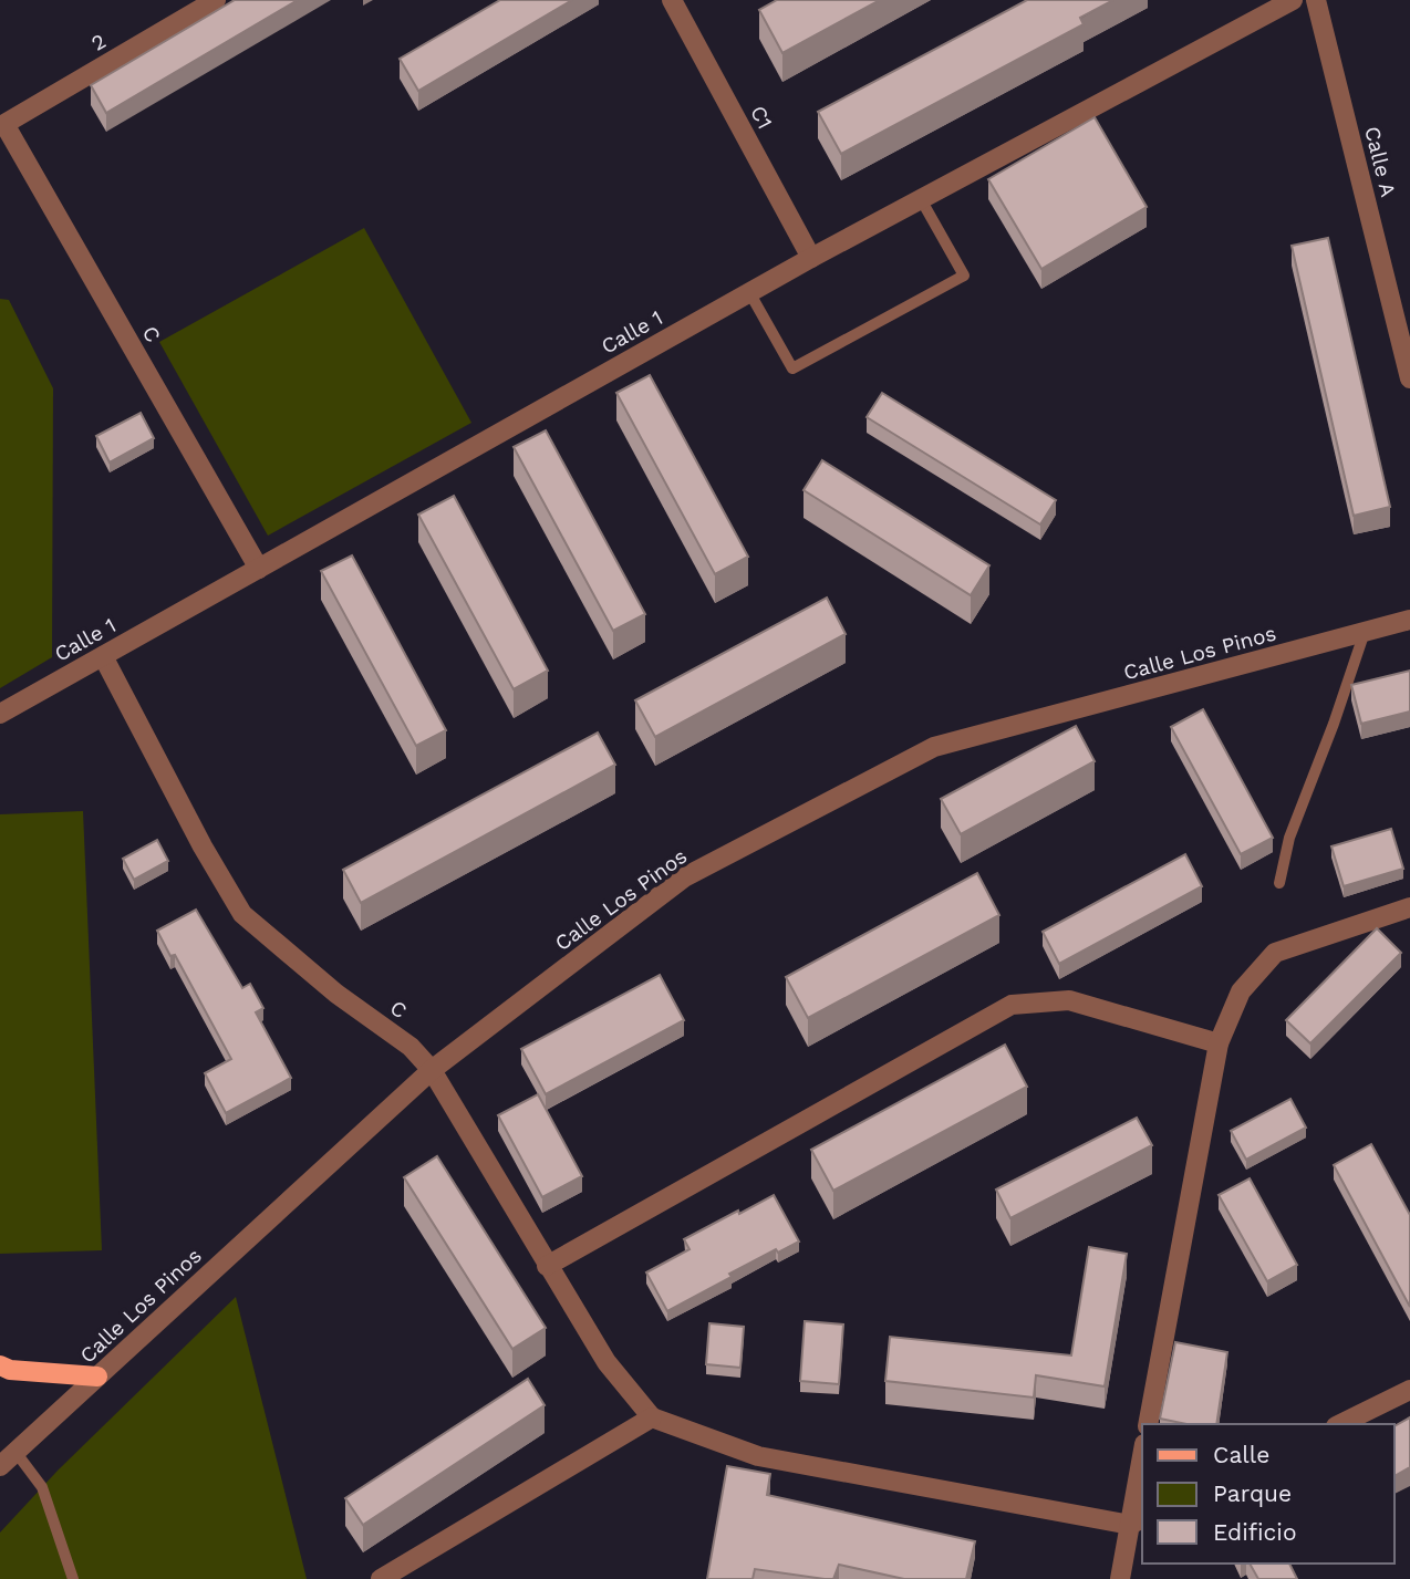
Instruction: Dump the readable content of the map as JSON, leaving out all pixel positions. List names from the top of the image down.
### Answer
{
  "streets": {
    "street": [
      "2",
      "C1",
      "Calle A",
      "Calle 1",
      "C",
      "Calle Los Pinos"
    ]
  },
  "crossings": [
    ["2", "C"],
    ["C1", "Calle 1"],
    ["Calle 1", "C"],
    ["C", "Calle Los Pinos"]
  ],
  "legend": ["Calle", "Parque", "Edificio"]
}
